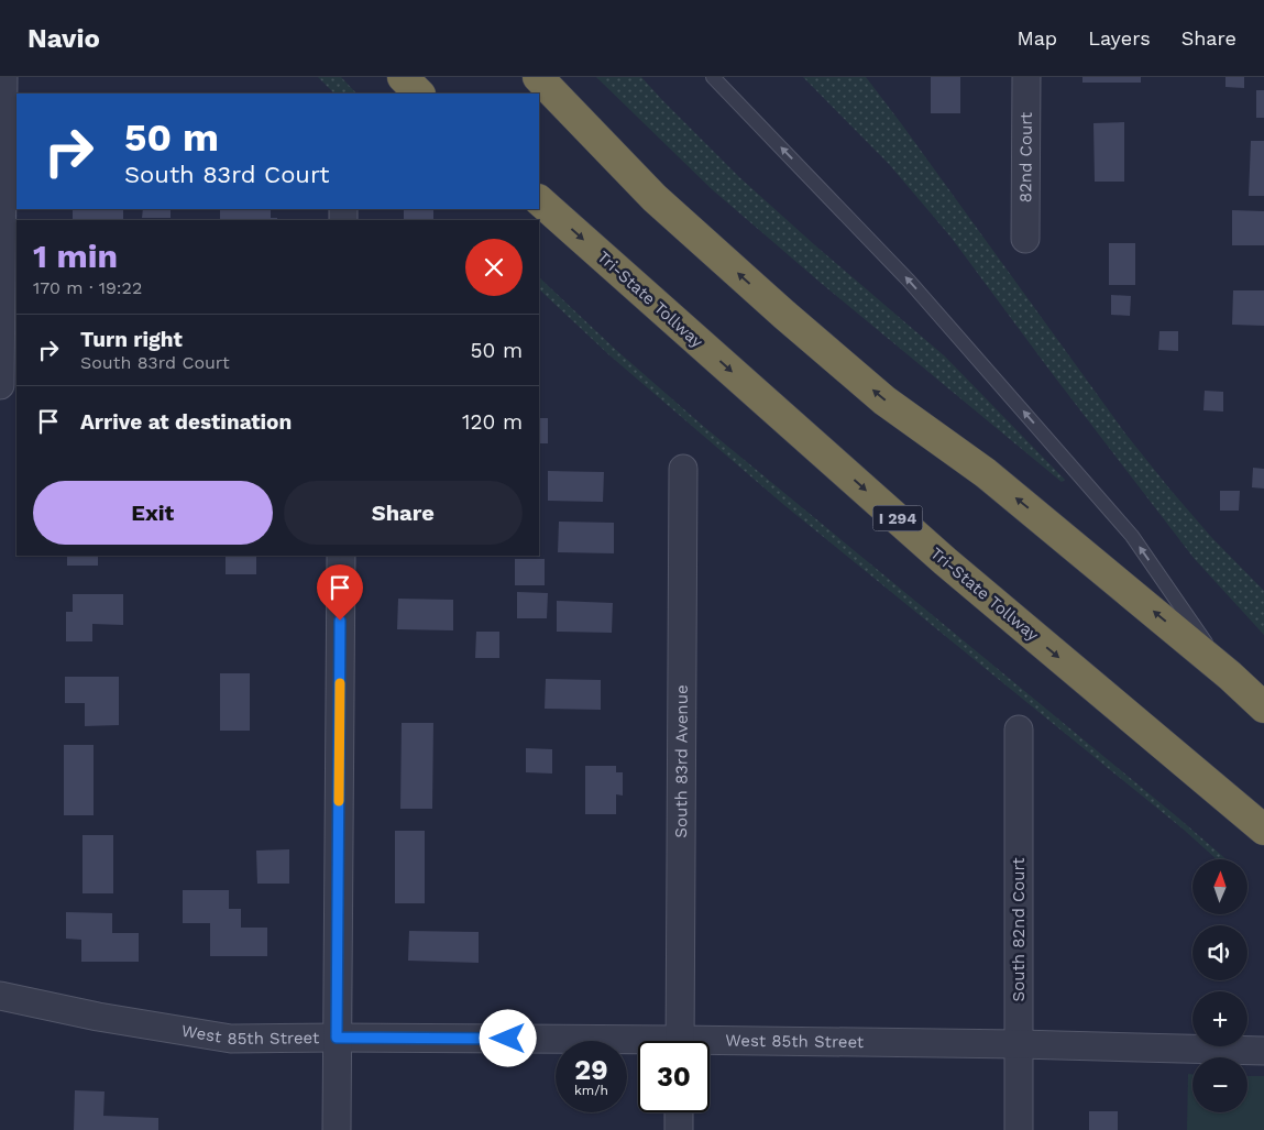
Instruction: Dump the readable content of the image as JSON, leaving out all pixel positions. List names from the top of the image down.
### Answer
{
  "streets": {
    "highway": ["Tri-State Tollway", "I 294"],
    "street": [
      "82nd Court",
      "South 83rd Avenue",
      "South 82nd Court",
      "West 85th Street"
    ]
  },
  "crossings": [
    ["South 82nd Court", "West 85th Street"]
  ],
  "north": "top",
  "page": {
    "header": "Navio",
    "nav": ["Map", "Layers", "Share"],
    "turn": ["50 m", "South 83rd Court"],
    "heading": ["1 min", "170 m · 19:22"],
    "list": [
      {
        "name": "Turn right",
        "note": "South 83rd Court",
        "value": "50 m"
      },
      {
        "name": "Arrive at destination",
        "value": "120 m"
      }
    ],
    "buttons": ["Exit", "Share"],
    "map_buttons": ["+", "−"],
    "speed": "29 km/h",
    "limit": "30"
  }
}
